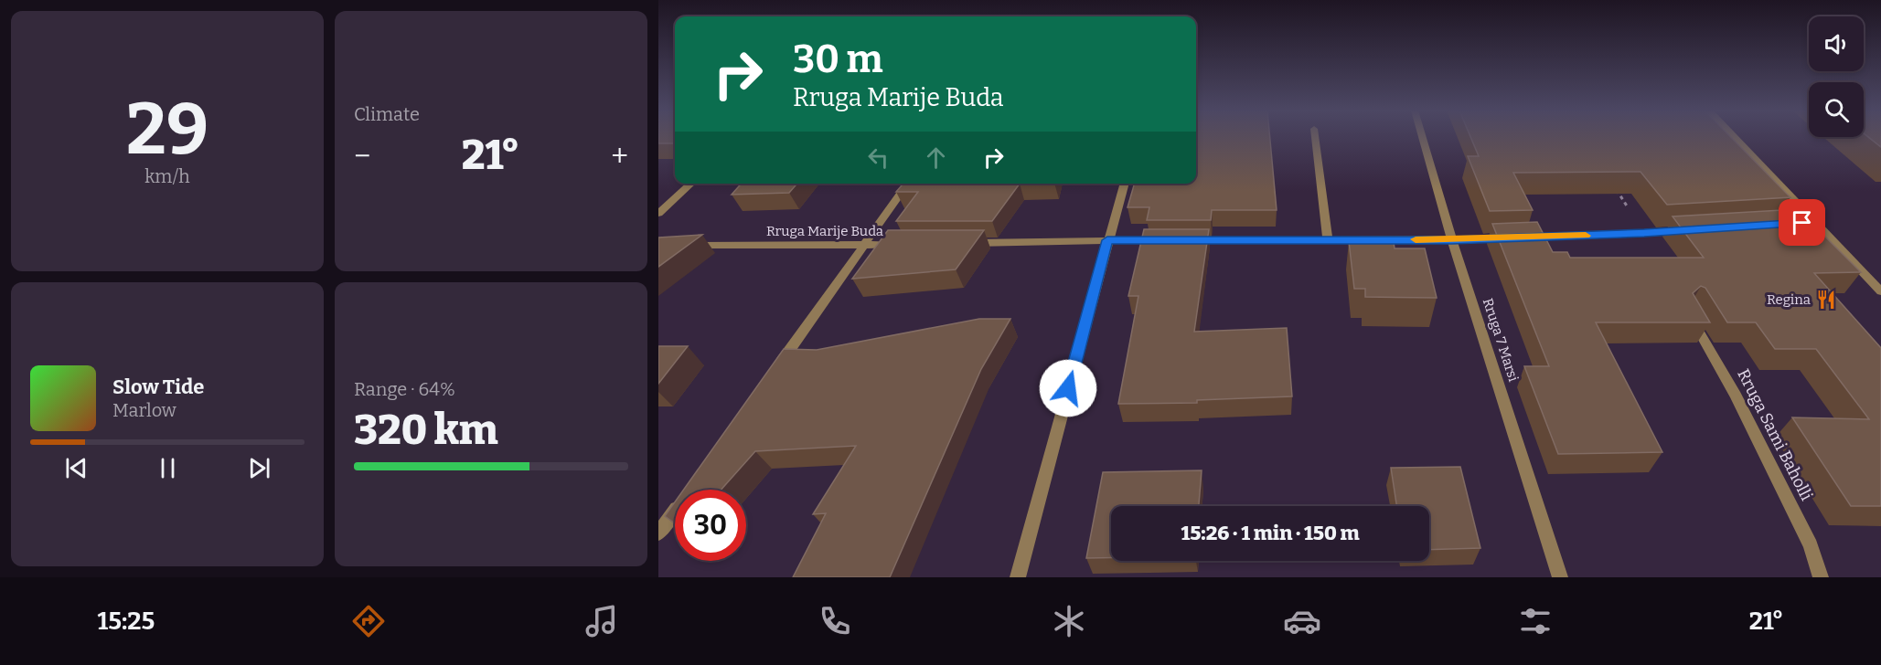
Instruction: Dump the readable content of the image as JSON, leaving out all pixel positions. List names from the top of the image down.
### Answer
{
  "streets": {
    "street": ["Rruga Marije Buda", "Rruga 7 Marsi", "Rruga Sami Baholli"]
  },
  "places": {
    "restaurant": ["Regina"]
  },
  "page": {
    "tile": [
      ["29", "km/h"],
      "Climate",
      ["Range · 64%", "320 km"]
    ],
    "turn": ["30 m", "Rruga Marije Buda"],
    "heat": ["−", "21°", "+"],
    "song": ["Slow Tide", "Marlow"],
    "limit": "30",
    "trip": "15:26 · 1 min · 150 m",
    "tabs": ["15:25", "21°"]
  }
}
